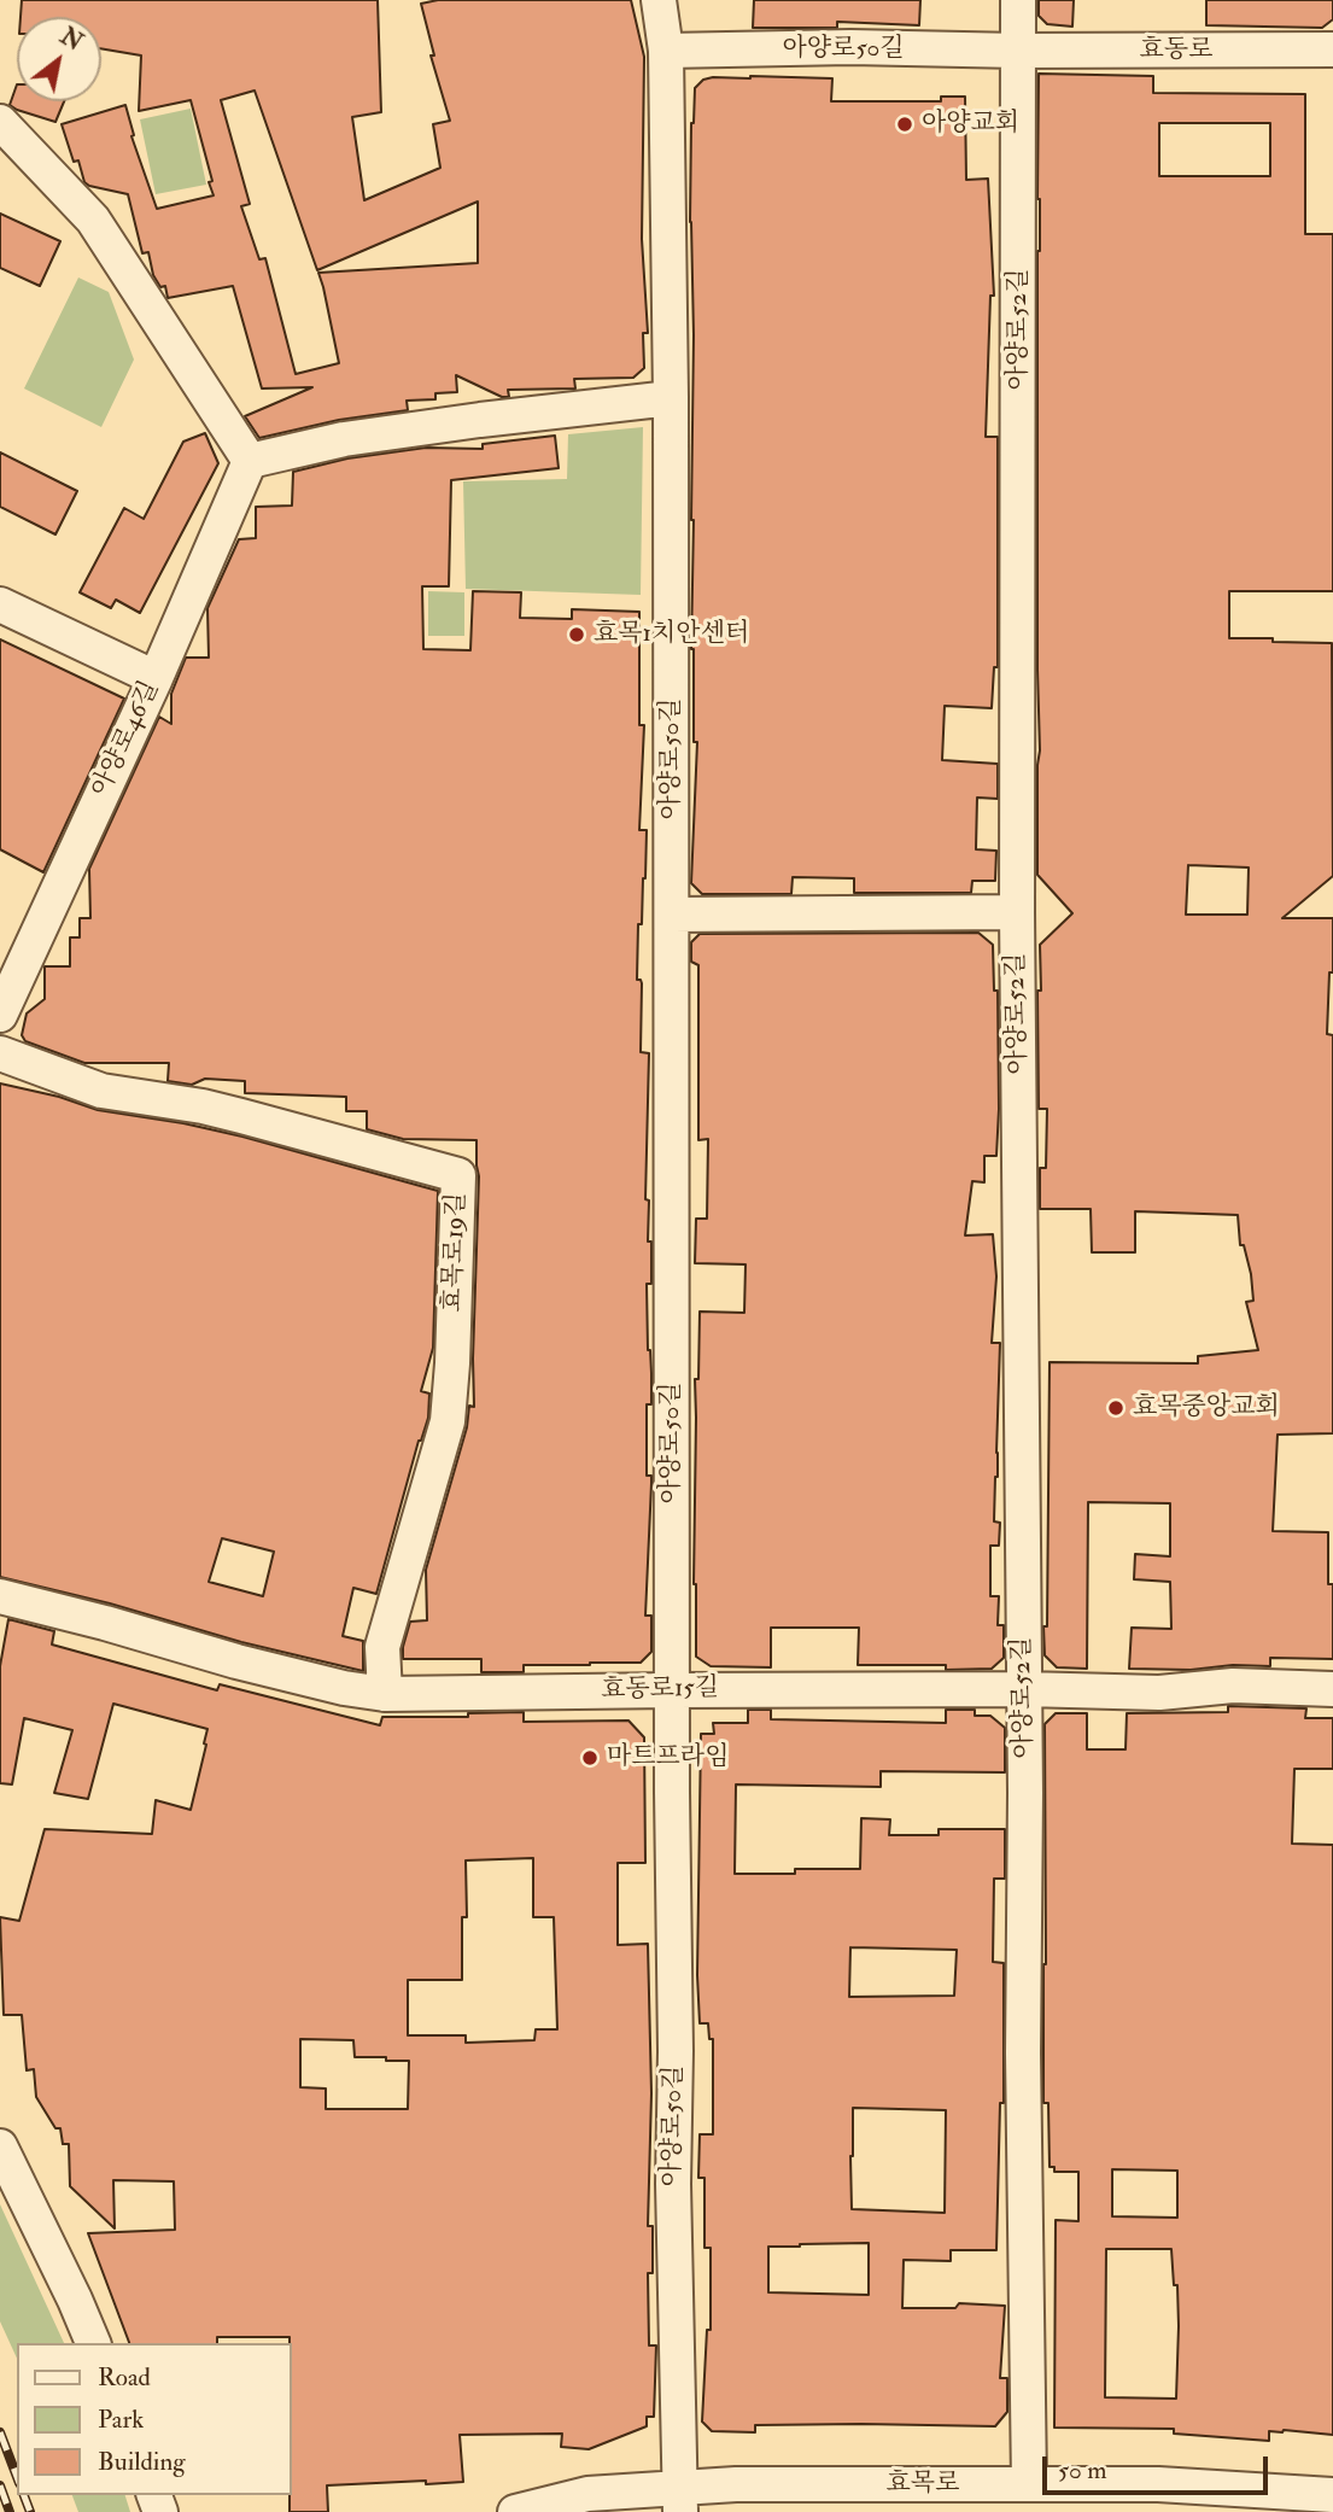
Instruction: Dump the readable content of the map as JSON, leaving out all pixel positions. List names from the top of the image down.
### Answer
{
  "streets": {
    "street": [
      "아양로50길",
      "효동로",
      "아양로52길",
      "아양로46길",
      "효목로19길",
      "효동로15길",
      "효목로"
    ]
  },
  "crossings": [
    ["아양로50길", "효동로"],
    ["아양로50길", "아양로52길"],
    ["아양로50길", "효동로15길"],
    ["아양로50길", "효목로"],
    ["효동로", "아양로52길"],
    ["아양로52길", "효동로15길"],
    ["아양로52길", "효목로"],
    ["효목로19길", "효동로15길"]
  ],
  "places": [
    "아양교회",
    "효목1치안센터",
    "효목중앙교회",
    "마트프라임"
  ],
  "legend": ["Road", "Park", "Building"],
  "scale_bar": "50 m",
  "north": "top right"
}
